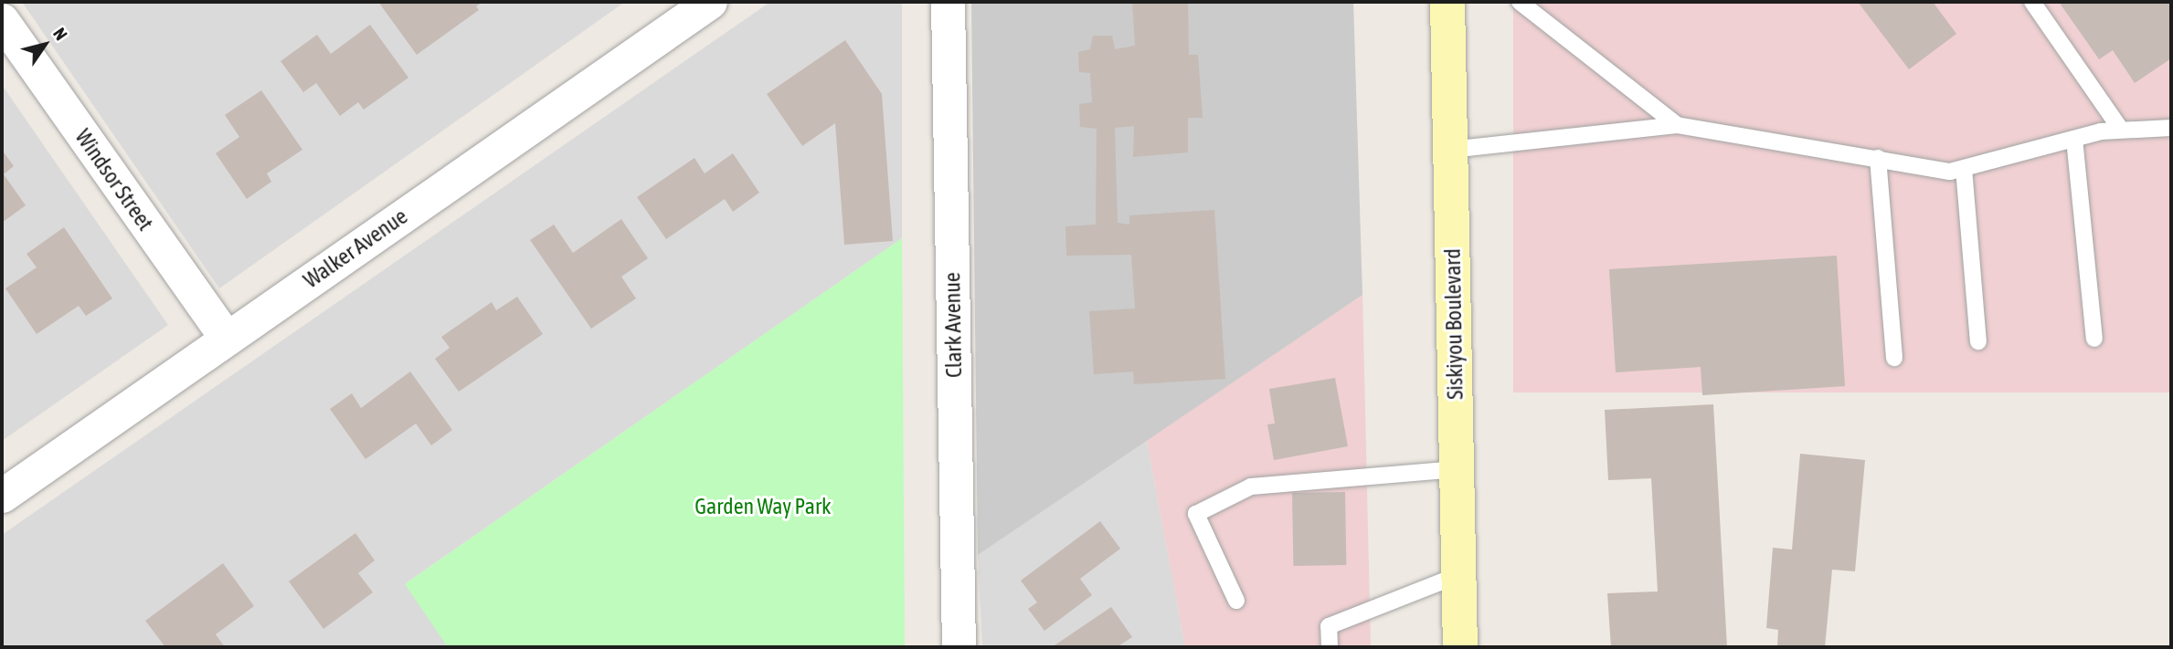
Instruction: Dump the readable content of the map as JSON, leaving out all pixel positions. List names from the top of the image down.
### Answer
{
  "streets": {
    "main road": ["Siskiyou Boulevard"],
    "street": ["Windsor Street", "Walker Avenue", "Clark Avenue"]
  },
  "crossings": [
    ["Windsor Street", "Walker Avenue"]
  ],
  "parks": ["Garden Way Park"],
  "north": "top right"
}
